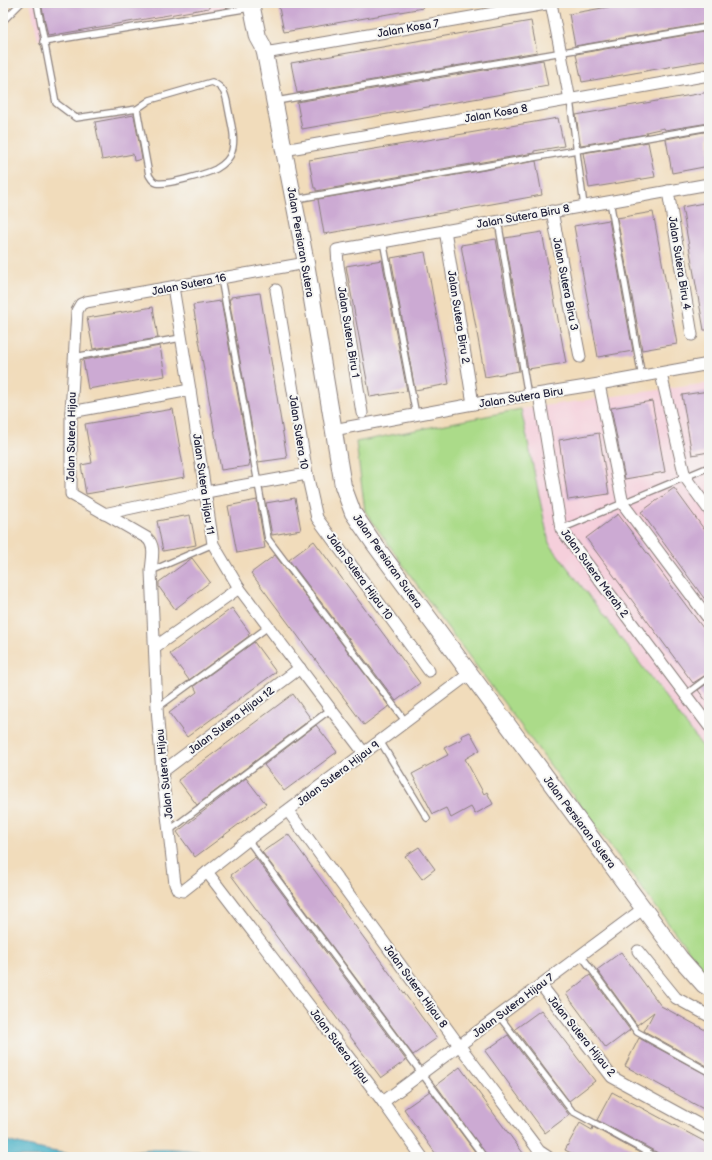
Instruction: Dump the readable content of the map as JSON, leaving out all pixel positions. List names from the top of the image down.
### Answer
{
  "streets": {
    "street": [
      "Jalan Kosa 7",
      "Jalan Kosa 8",
      "Jalan Sutera Biru 8",
      "Jalan Persiaran Sutera",
      "Jalan Sutera Biru 4",
      "Jalan Sutera 16",
      "Jalan Sutera Biru 3",
      "Jalan Sutera Biru 2",
      "Jalan Sutera Biru 1",
      "Jalan Sutera Biru",
      "Jalan Sutera 10",
      "Jalan Sutera Hijau",
      "Jalan Sutera Hijau 11",
      "Jalan Sutera Merah 2",
      "Jalan Sutera Hijau 10",
      "Jalan Sutera Hijau 12",
      "Jalan Sutera Hijau 9",
      "Jalan Sutera Hijau 8",
      "Jalan Sutera Hijau 7",
      "Jalan Sutera Hijau 2"
    ]
  },
  "crossings": [
    ["Jalan Kosa 7", "Jalan Persiaran Sutera"],
    ["Jalan Kosa 8", "Jalan Persiaran Sutera"],
    ["Jalan Sutera Biru 8", "Jalan Sutera Biru 4"],
    ["Jalan Sutera Biru 8", "Jalan Sutera Biru 3"],
    ["Jalan Sutera Biru 8", "Jalan Sutera Biru 2"],
    ["Jalan Sutera Biru 8", "Jalan Sutera Biru 1"],
    ["Jalan Persiaran Sutera", "Jalan Sutera 16"],
    ["Jalan Persiaran Sutera", "Jalan Sutera Biru"],
    ["Jalan Persiaran Sutera", "Jalan Sutera Hijau 9"],
    ["Jalan Persiaran Sutera", "Jalan Sutera Hijau 7"],
    ["Jalan Sutera 16", "Jalan Sutera Hijau"],
    ["Jalan Sutera 16", "Jalan Sutera Hijau 11"],
    ["Jalan Sutera Biru 2", "Jalan Sutera Biru"],
    ["Jalan Sutera Biru", "Jalan Sutera Merah 2"],
    ["Jalan Sutera 10", "Jalan Sutera Hijau"],
    ["Jalan Sutera 10", "Jalan Sutera Hijau 11"],
    ["Jalan Sutera 10", "Jalan Sutera Hijau 10"],
    ["Jalan Sutera Hijau", "Jalan Sutera Hijau 12"],
    ["Jalan Sutera Hijau", "Jalan Sutera Hijau 9"],
    ["Jalan Sutera Hijau", "Jalan Sutera Hijau 7"],
    ["Jalan Sutera Hijau 11", "Jalan Sutera Hijau 12"],
    ["Jalan Sutera Hijau 11", "Jalan Sutera Hijau 9"],
    ["Jalan Sutera Hijau 9", "Jalan Sutera Hijau 8"],
    ["Jalan Sutera Hijau 8", "Jalan Sutera Hijau 7"],
    ["Jalan Sutera Hijau 7", "Jalan Sutera Hijau 2"]
  ]
}
